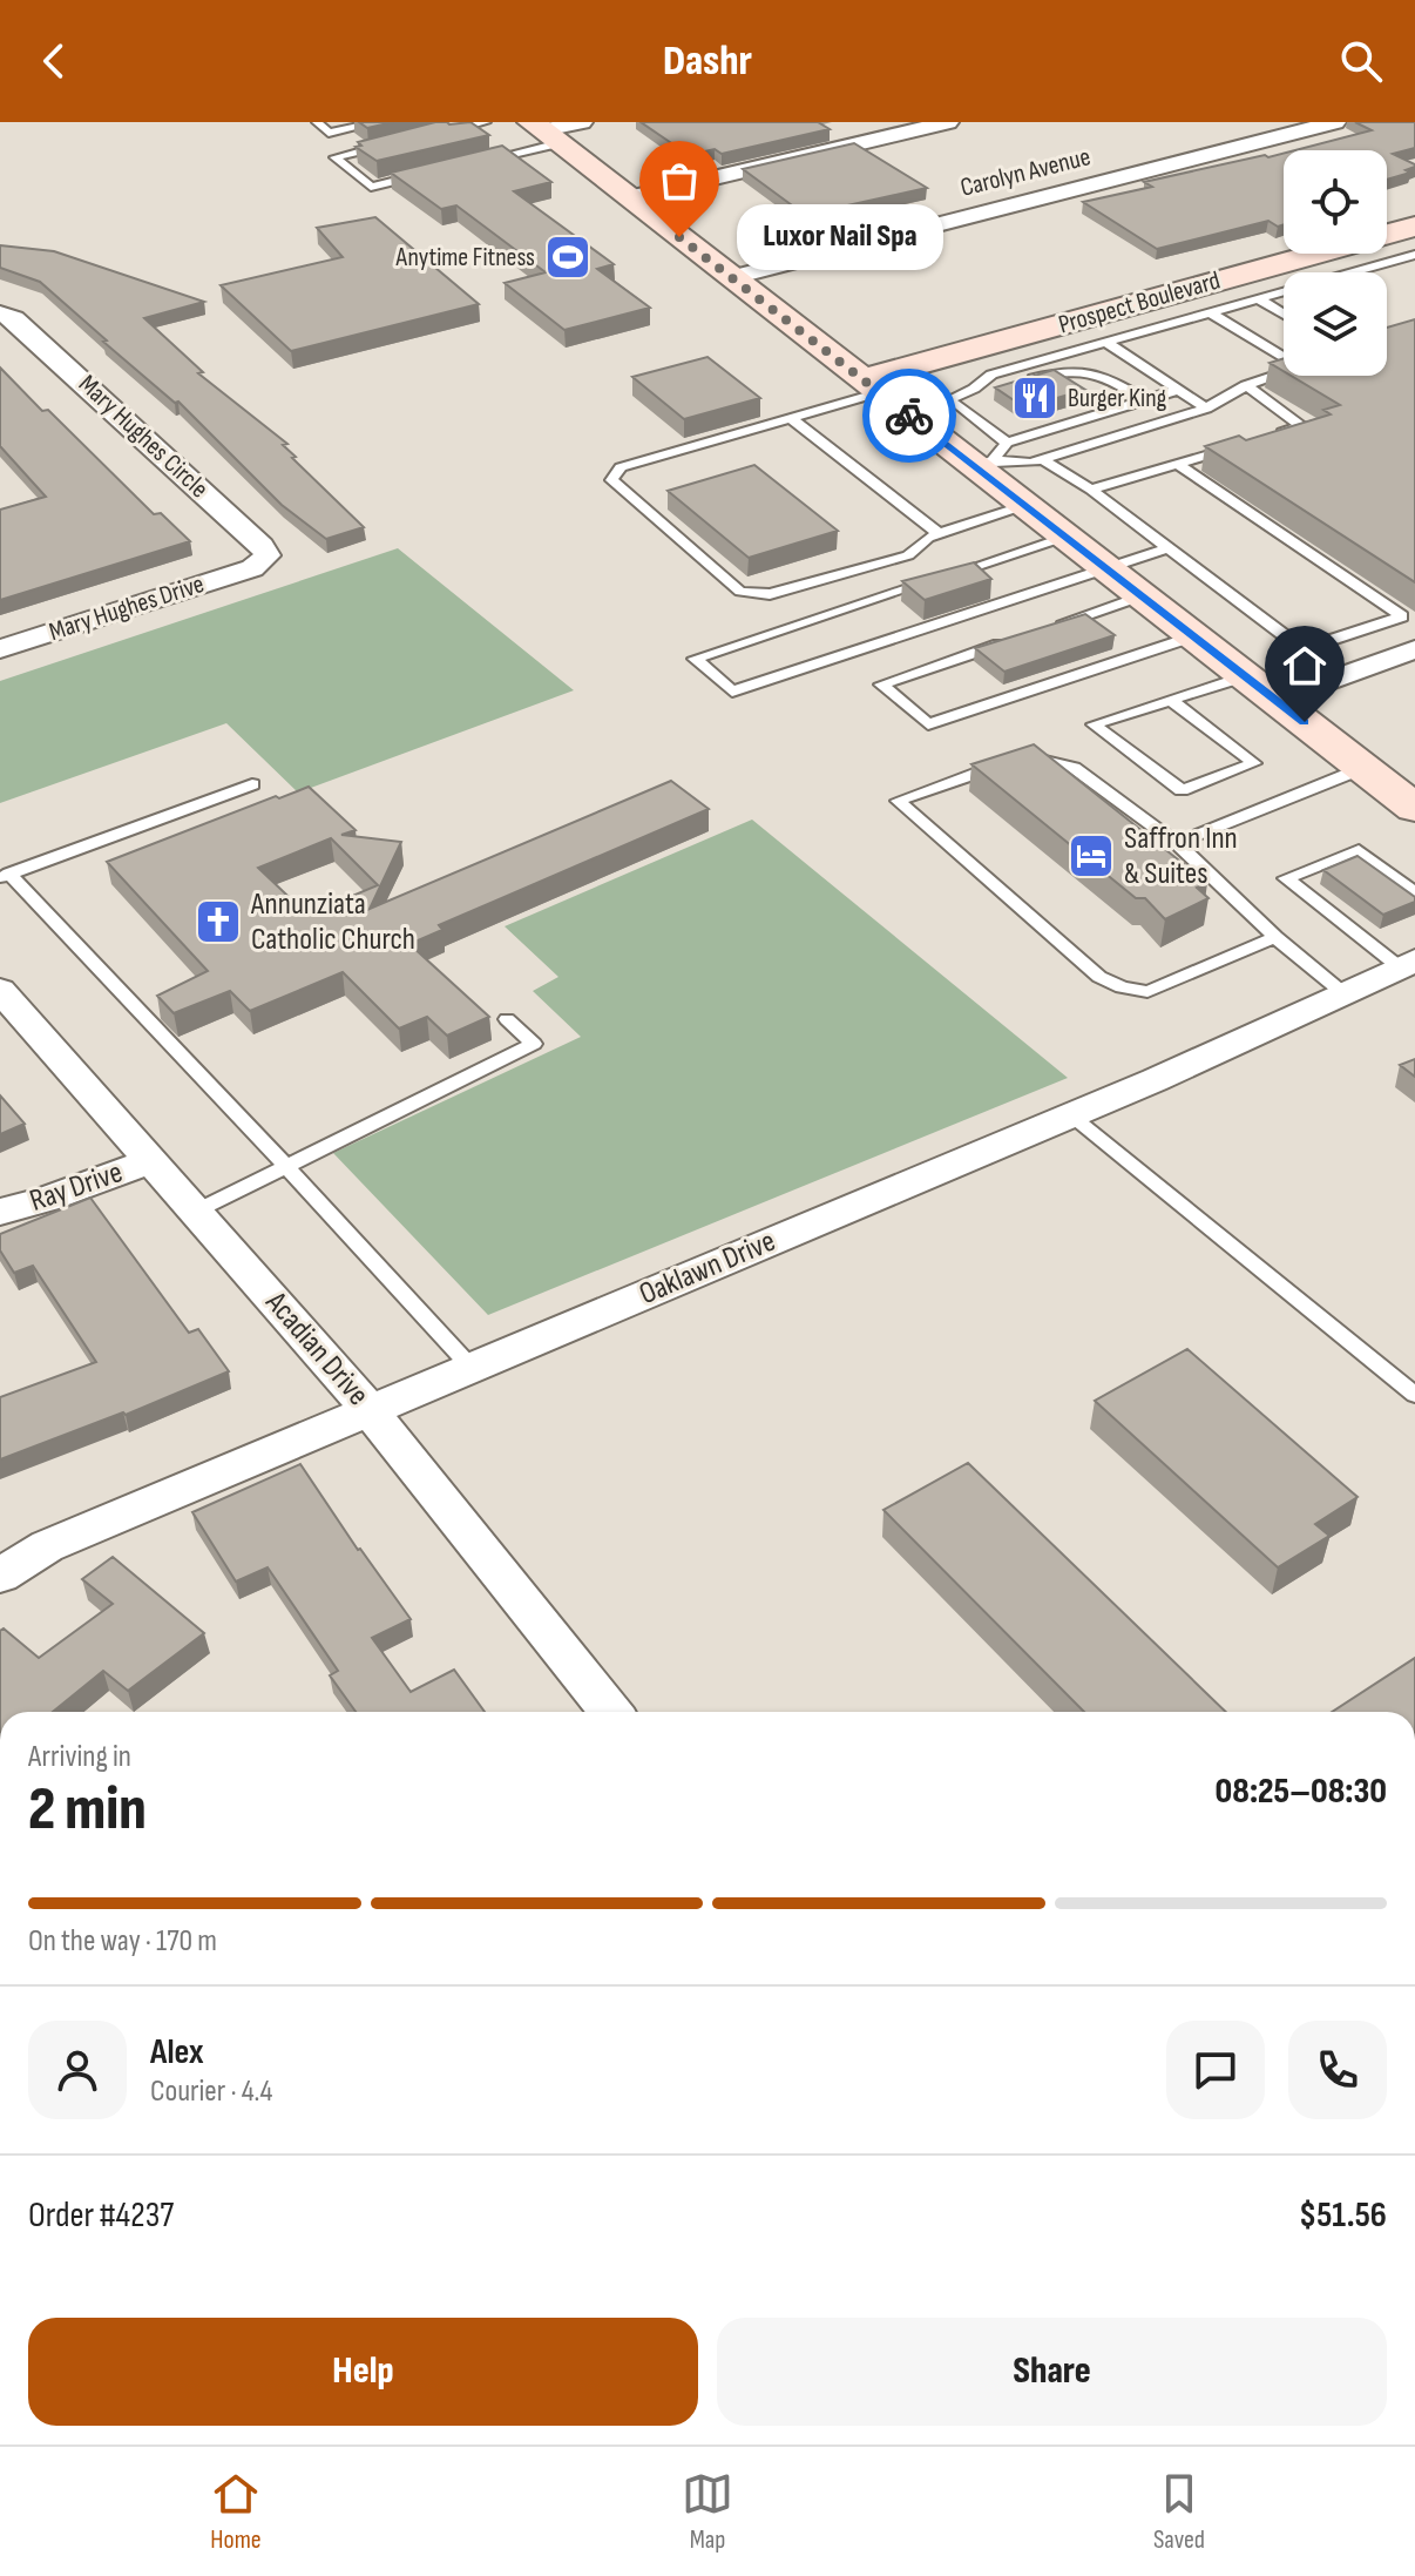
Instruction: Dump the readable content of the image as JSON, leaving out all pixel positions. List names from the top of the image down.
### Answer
{
  "streets": {
    "main road": ["Prospect Boulevard"],
    "street": [
      "Carolyn Avenue",
      "Mary Hughes Circle",
      "Mary Hughes Drive",
      "Ray Drive",
      "Oaklawn Drive",
      "Acadian Drive"
    ]
  },
  "crossings": [
    ["Mary Hughes Circle", "Mary Hughes Drive"],
    ["Ray Drive", "Acadian Drive"],
    ["Oaklawn Drive", "Acadian Drive"]
  ],
  "places": {
    "other": ["Luxor Nail Spa"],
    "sports": ["Anytime Fitness"],
    "restaurant": ["Burger King"],
    "hotel": ["Saffron Inn & Suites"],
    "church": ["Annunziata Catholic Church"]
  },
  "page": {
    "header": "Dashr",
    "bubble": "Luxor Nail Spa",
    "heading": ["2 min", "Arriving in", "08:25–08:30"],
    "panel": [
      "Alex",
      "Courier · 4.4",
      "Order #4237",
      "$51.56"
    ],
    "bar": "On the way · 170 m",
    "buttons": ["Help", "Share"],
    "tabs": ["Home", "Map", "Saved"]
  }
}
